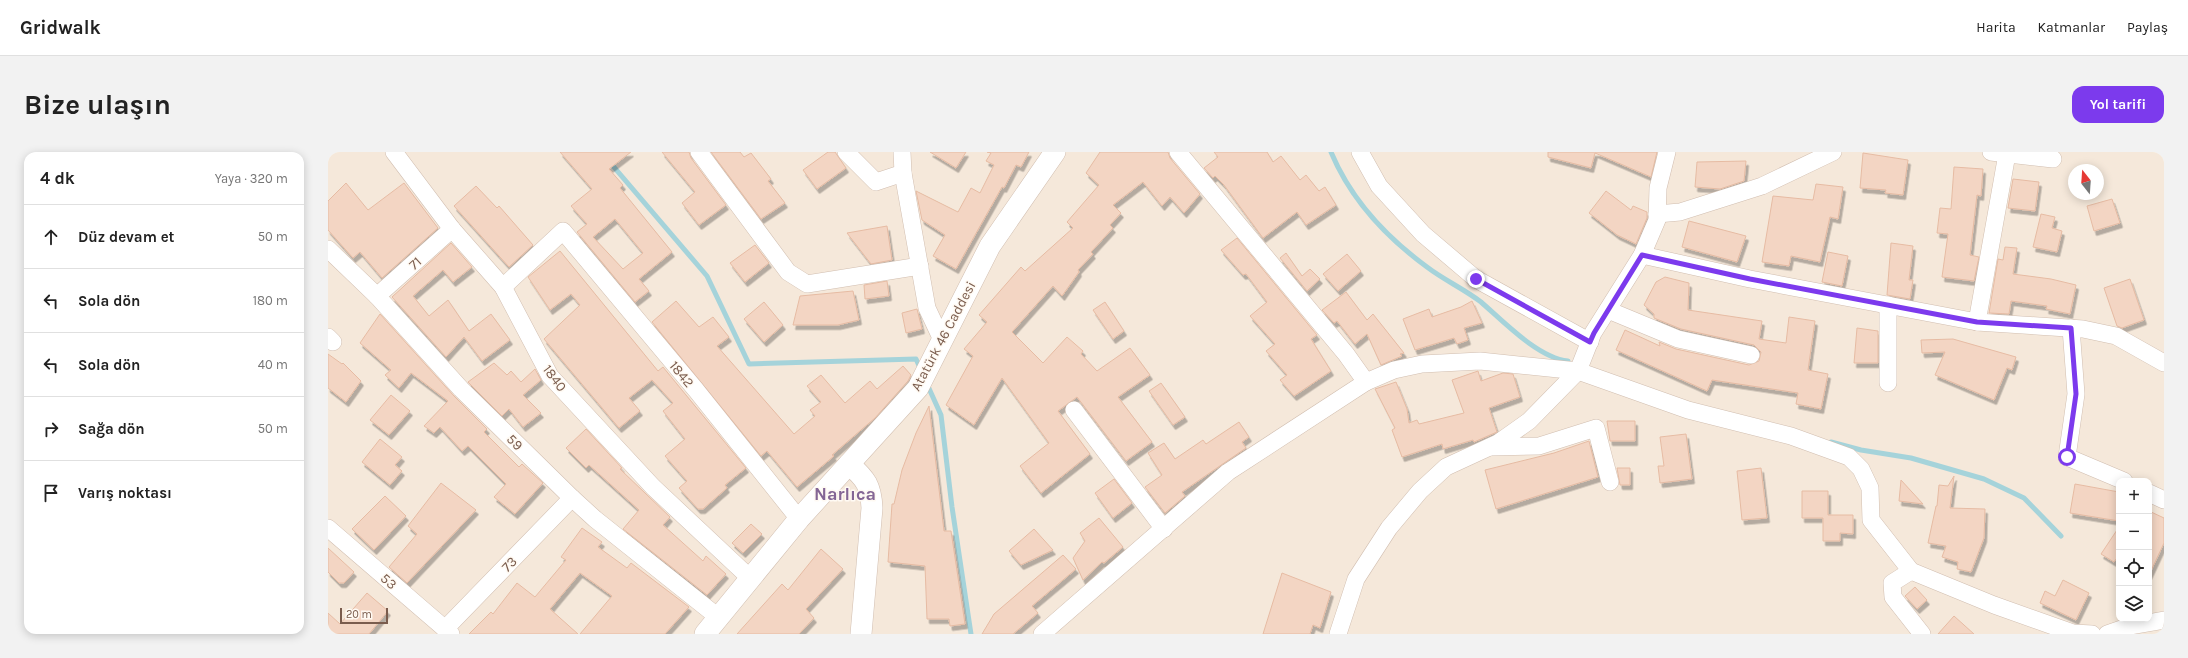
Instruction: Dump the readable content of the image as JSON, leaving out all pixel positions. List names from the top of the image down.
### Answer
{
  "streets": {
    "street": [
      "71",
      "Atatürk 46 Caddesi",
      "1842",
      "1840",
      "59",
      "73",
      "53"
    ]
  },
  "crossings": [
    ["71", "1840"],
    ["71", "59"],
    ["Atatürk 46 Caddesi", "1842"],
    ["Atatürk 46 Caddesi", "1840"],
    ["Atatürk 46 Caddesi", "59"],
    ["1842", "1840"],
    ["59", "73"],
    ["73", "53"]
  ],
  "districts": ["Narlıca"],
  "scale_bar": "20 m",
  "north": "top",
  "page": {
    "header": "Gridwalk",
    "nav": ["Harita", "Katmanlar", "Paylaş"],
    "buttons": "Yol tarifi",
    "title": "Bize ulaşın",
    "heading": ["4 dk", "Yaya · 320 m"],
    "list": [
      ["Düz devam et", "50 m"],
      ["Sola dön", "180 m"],
      ["Sola dön", "40 m"],
      ["Sağa dön", "50 m"],
      "Varış noktası"
    ],
    "map_buttons": ["+", "−"],
    "scale": "20 m"
  }
}
